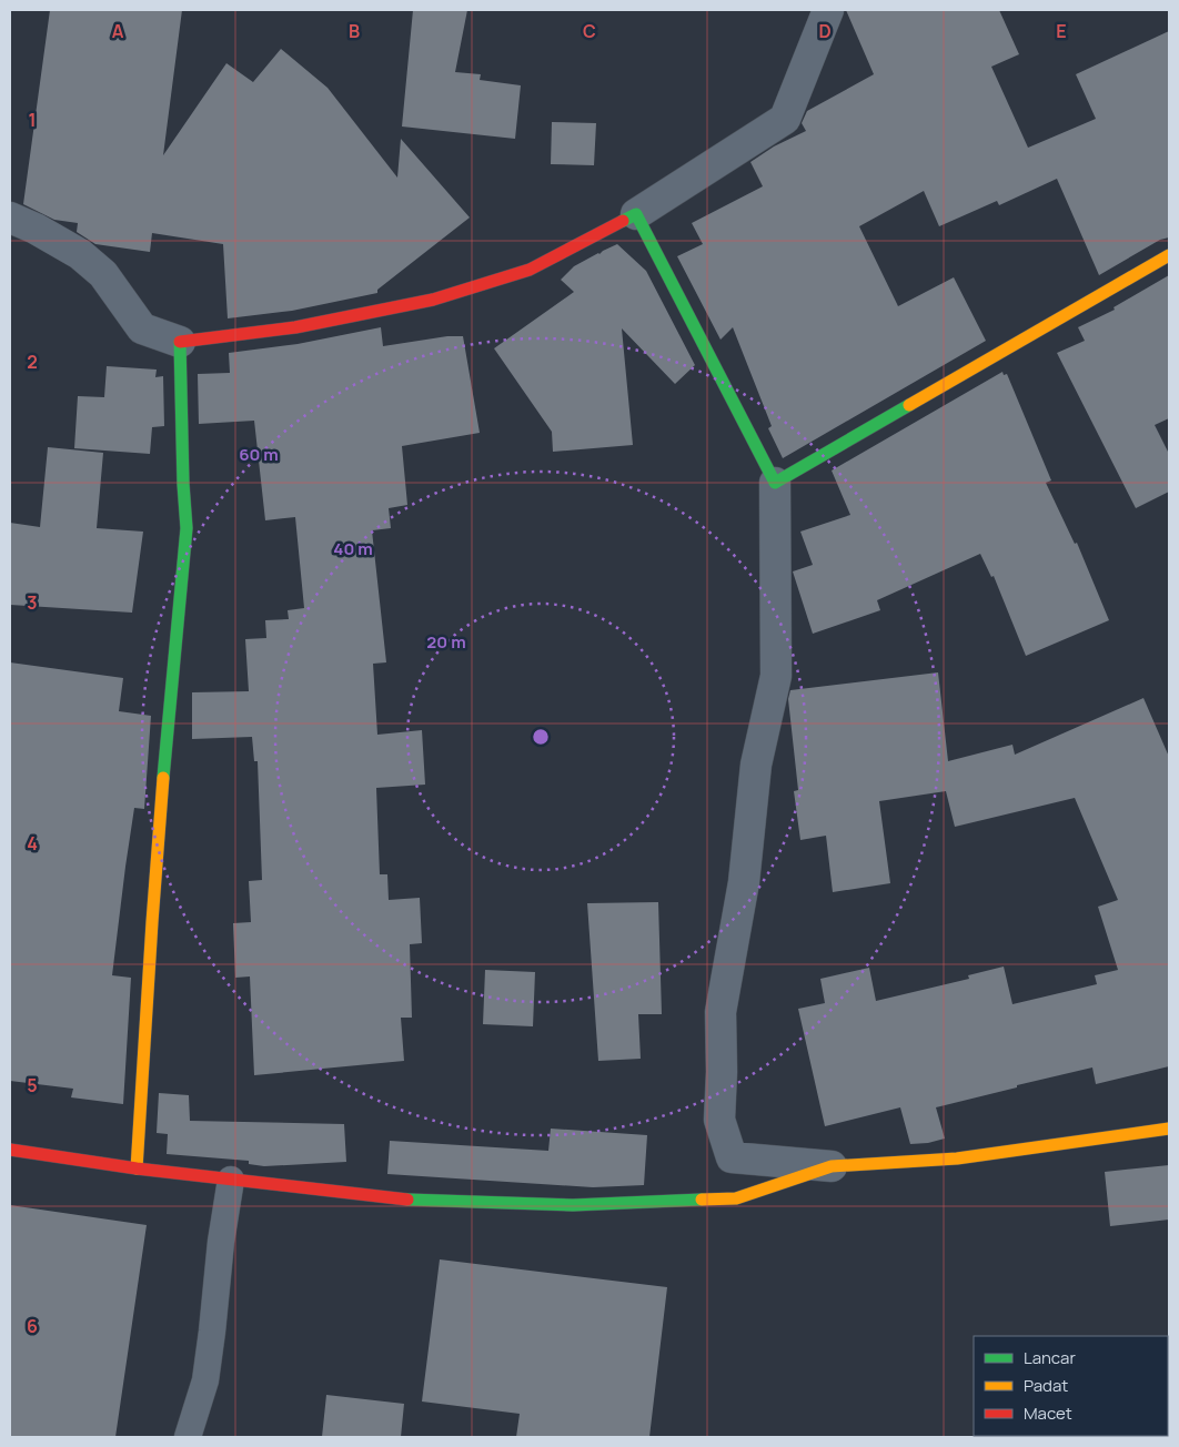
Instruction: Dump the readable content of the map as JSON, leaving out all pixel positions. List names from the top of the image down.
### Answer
{
  "legend": ["Lancar", "Padat", "Macet"],
  "grid": {
    "columns": [
      "A",
      "B",
      "C",
      "D",
      "E"
    ],
    "rows": [
      "1",
      "2",
      "3",
      "4",
      "5",
      "6"
    ]
  },
  "rings": ["60 m", "40 m", "20 m"]
}
